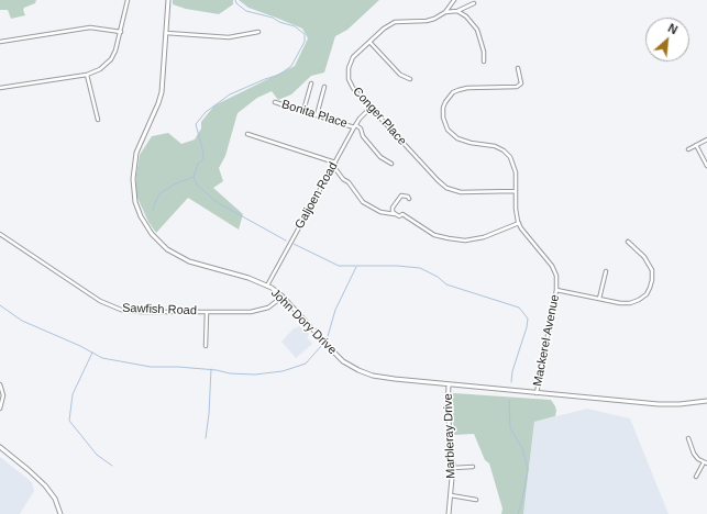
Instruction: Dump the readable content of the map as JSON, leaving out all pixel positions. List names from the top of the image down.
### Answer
{
  "streets": {
    "street": [
      "Bonita Place",
      "Conger Place",
      "Galjoen Road",
      "Sawfish Road",
      "John Dory Drive",
      "Mackerel Avenue",
      "Marbleray Drive"
    ]
  },
  "crossings": [
    ["Bonita Place", "Galjoen Road"],
    ["Conger Place", "Galjoen Road"],
    ["Conger Place", "Mackerel Avenue"],
    ["Galjoen Road", "John Dory Drive"],
    ["Sawfish Road", "John Dory Drive"],
    ["John Dory Drive", "Mackerel Avenue"],
    ["John Dory Drive", "Marbleray Drive"]
  ],
  "north": "top right"
}
